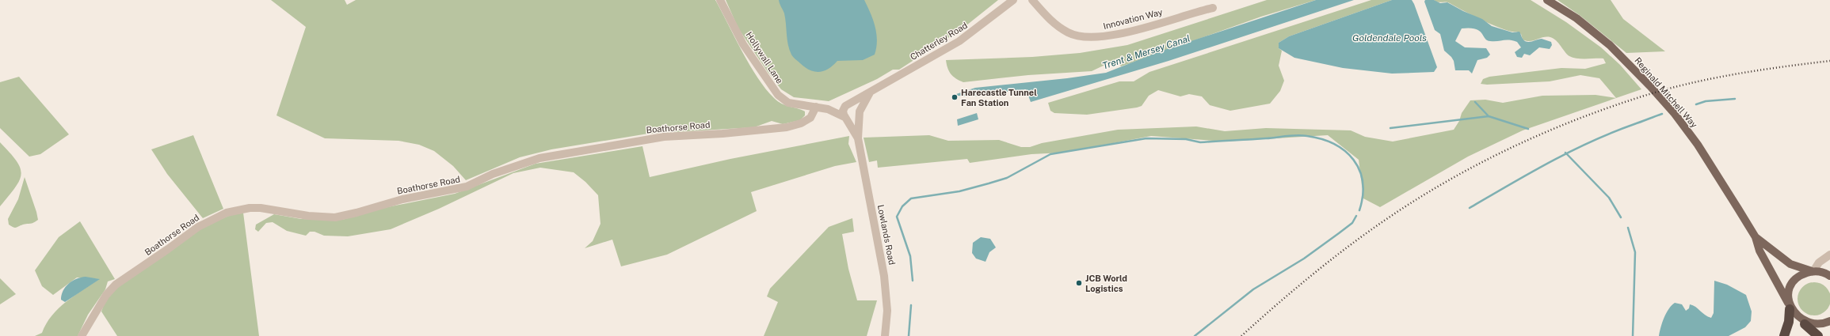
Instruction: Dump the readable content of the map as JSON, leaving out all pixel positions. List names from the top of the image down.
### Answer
{
  "streets": {
    "main road": ["Reginald Mitchell Way"],
    "street": [
      "Innovation Way",
      "Chatterley Road",
      "Hollywall Lane",
      "Boathorse Road",
      "Lowlands Road"
    ]
  },
  "crossings": [
    ["Chatterley Road", "Hollywall Lane"],
    ["Chatterley Road", "Lowlands Road"],
    ["Hollywall Lane", "Boathorse Road"],
    ["Hollywall Lane", "Lowlands Road"]
  ],
  "water": ["Goldendale Pools", "Trent & Mersey Canal"],
  "places": ["Harecastle Tunnel Fan Station", "JCB World Logistics"]
}
